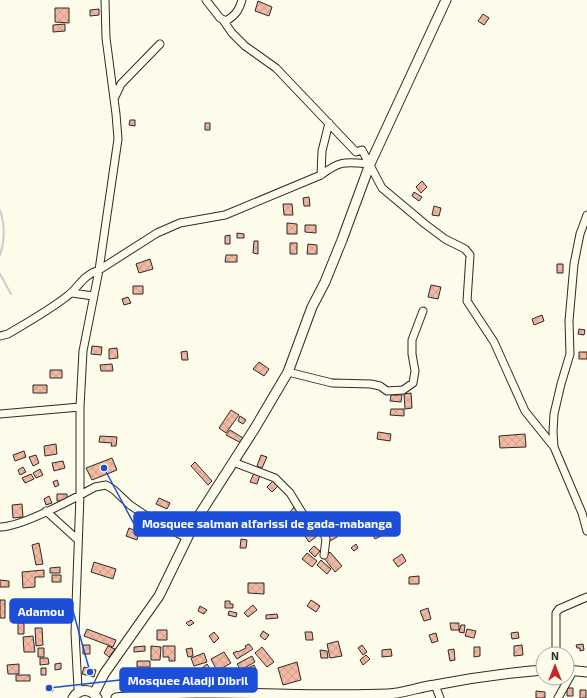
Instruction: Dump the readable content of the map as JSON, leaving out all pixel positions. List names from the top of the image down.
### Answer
{
  "places": ["Mosquee salman alfarissi de gada-mabanga", "Adamou", "Mosquee Aladji Dibril"],
  "north": "top"
}
